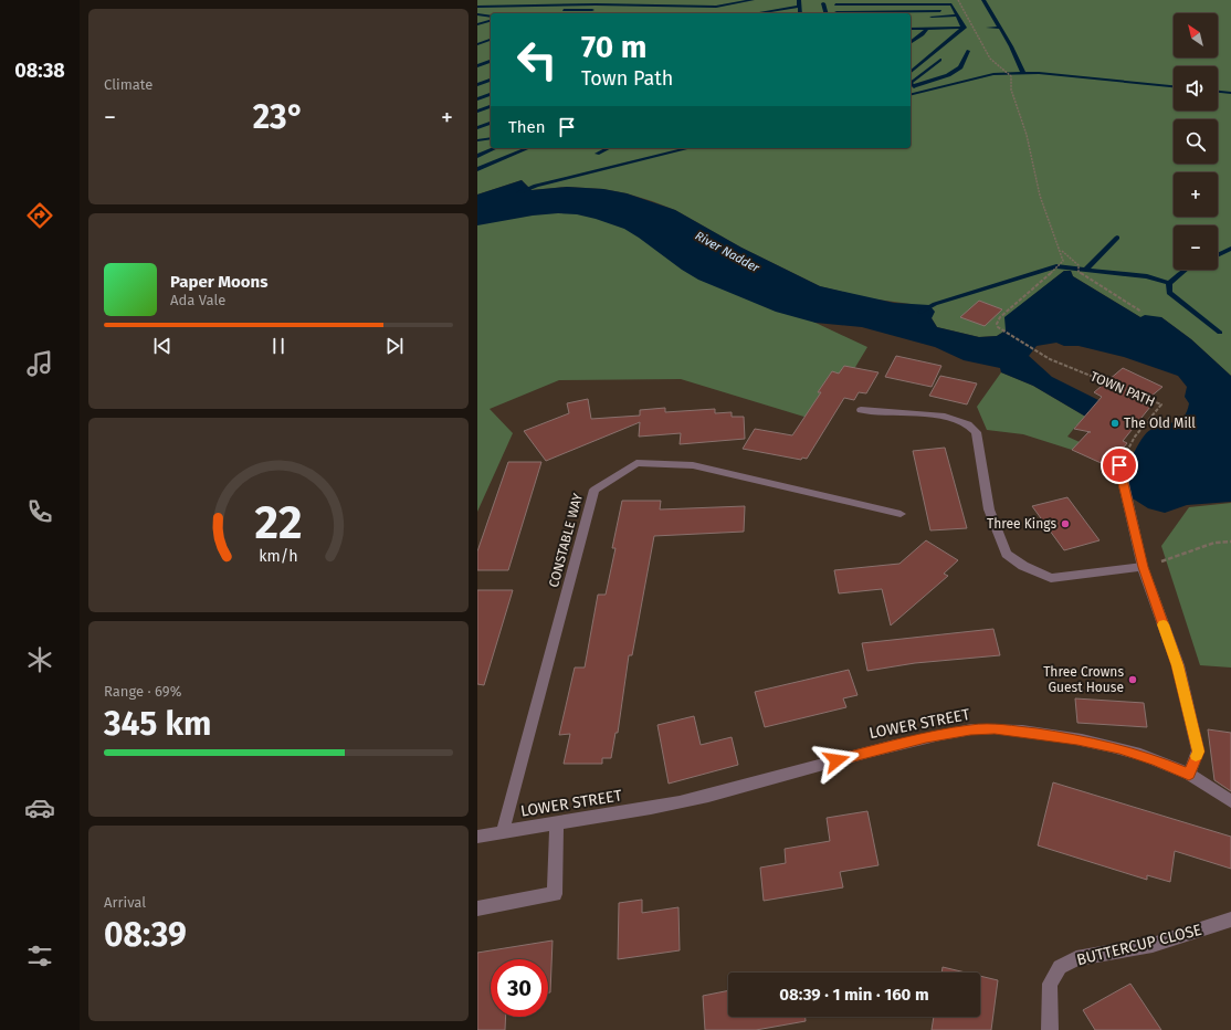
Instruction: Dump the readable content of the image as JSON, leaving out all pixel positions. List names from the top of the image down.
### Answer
{
  "streets": {
    "street": ["CONSTABLE WAY", "LOWER STREET", "BUTTERCUP CLOSE"],
    "path": ["TOWN PATH"]
  },
  "crossings": [
    ["CONSTABLE WAY", "LOWER STREET"]
  ],
  "water": ["River Nadder"],
  "places": ["The Old Mill", "Three Kings", "Three Crowns Guest House"],
  "north": "top left",
  "page": {
    "tabs": "08:38",
    "tile": [
      "Climate",
      ["Range · 69%", "345 km"],
      ["Arrival", "08:39"]
    ],
    "map_buttons": ["+", "−"],
    "turn": ["70 m", "Town Path"],
    "heat": ["−", "23°", "+"],
    "then": "Then",
    "song": ["Paper Moons", "Ada Vale"],
    "limit": "30",
    "trip": "08:39 · 1 min · 160 m",
    "gauge": ["22", "km/h"]
  }
}
